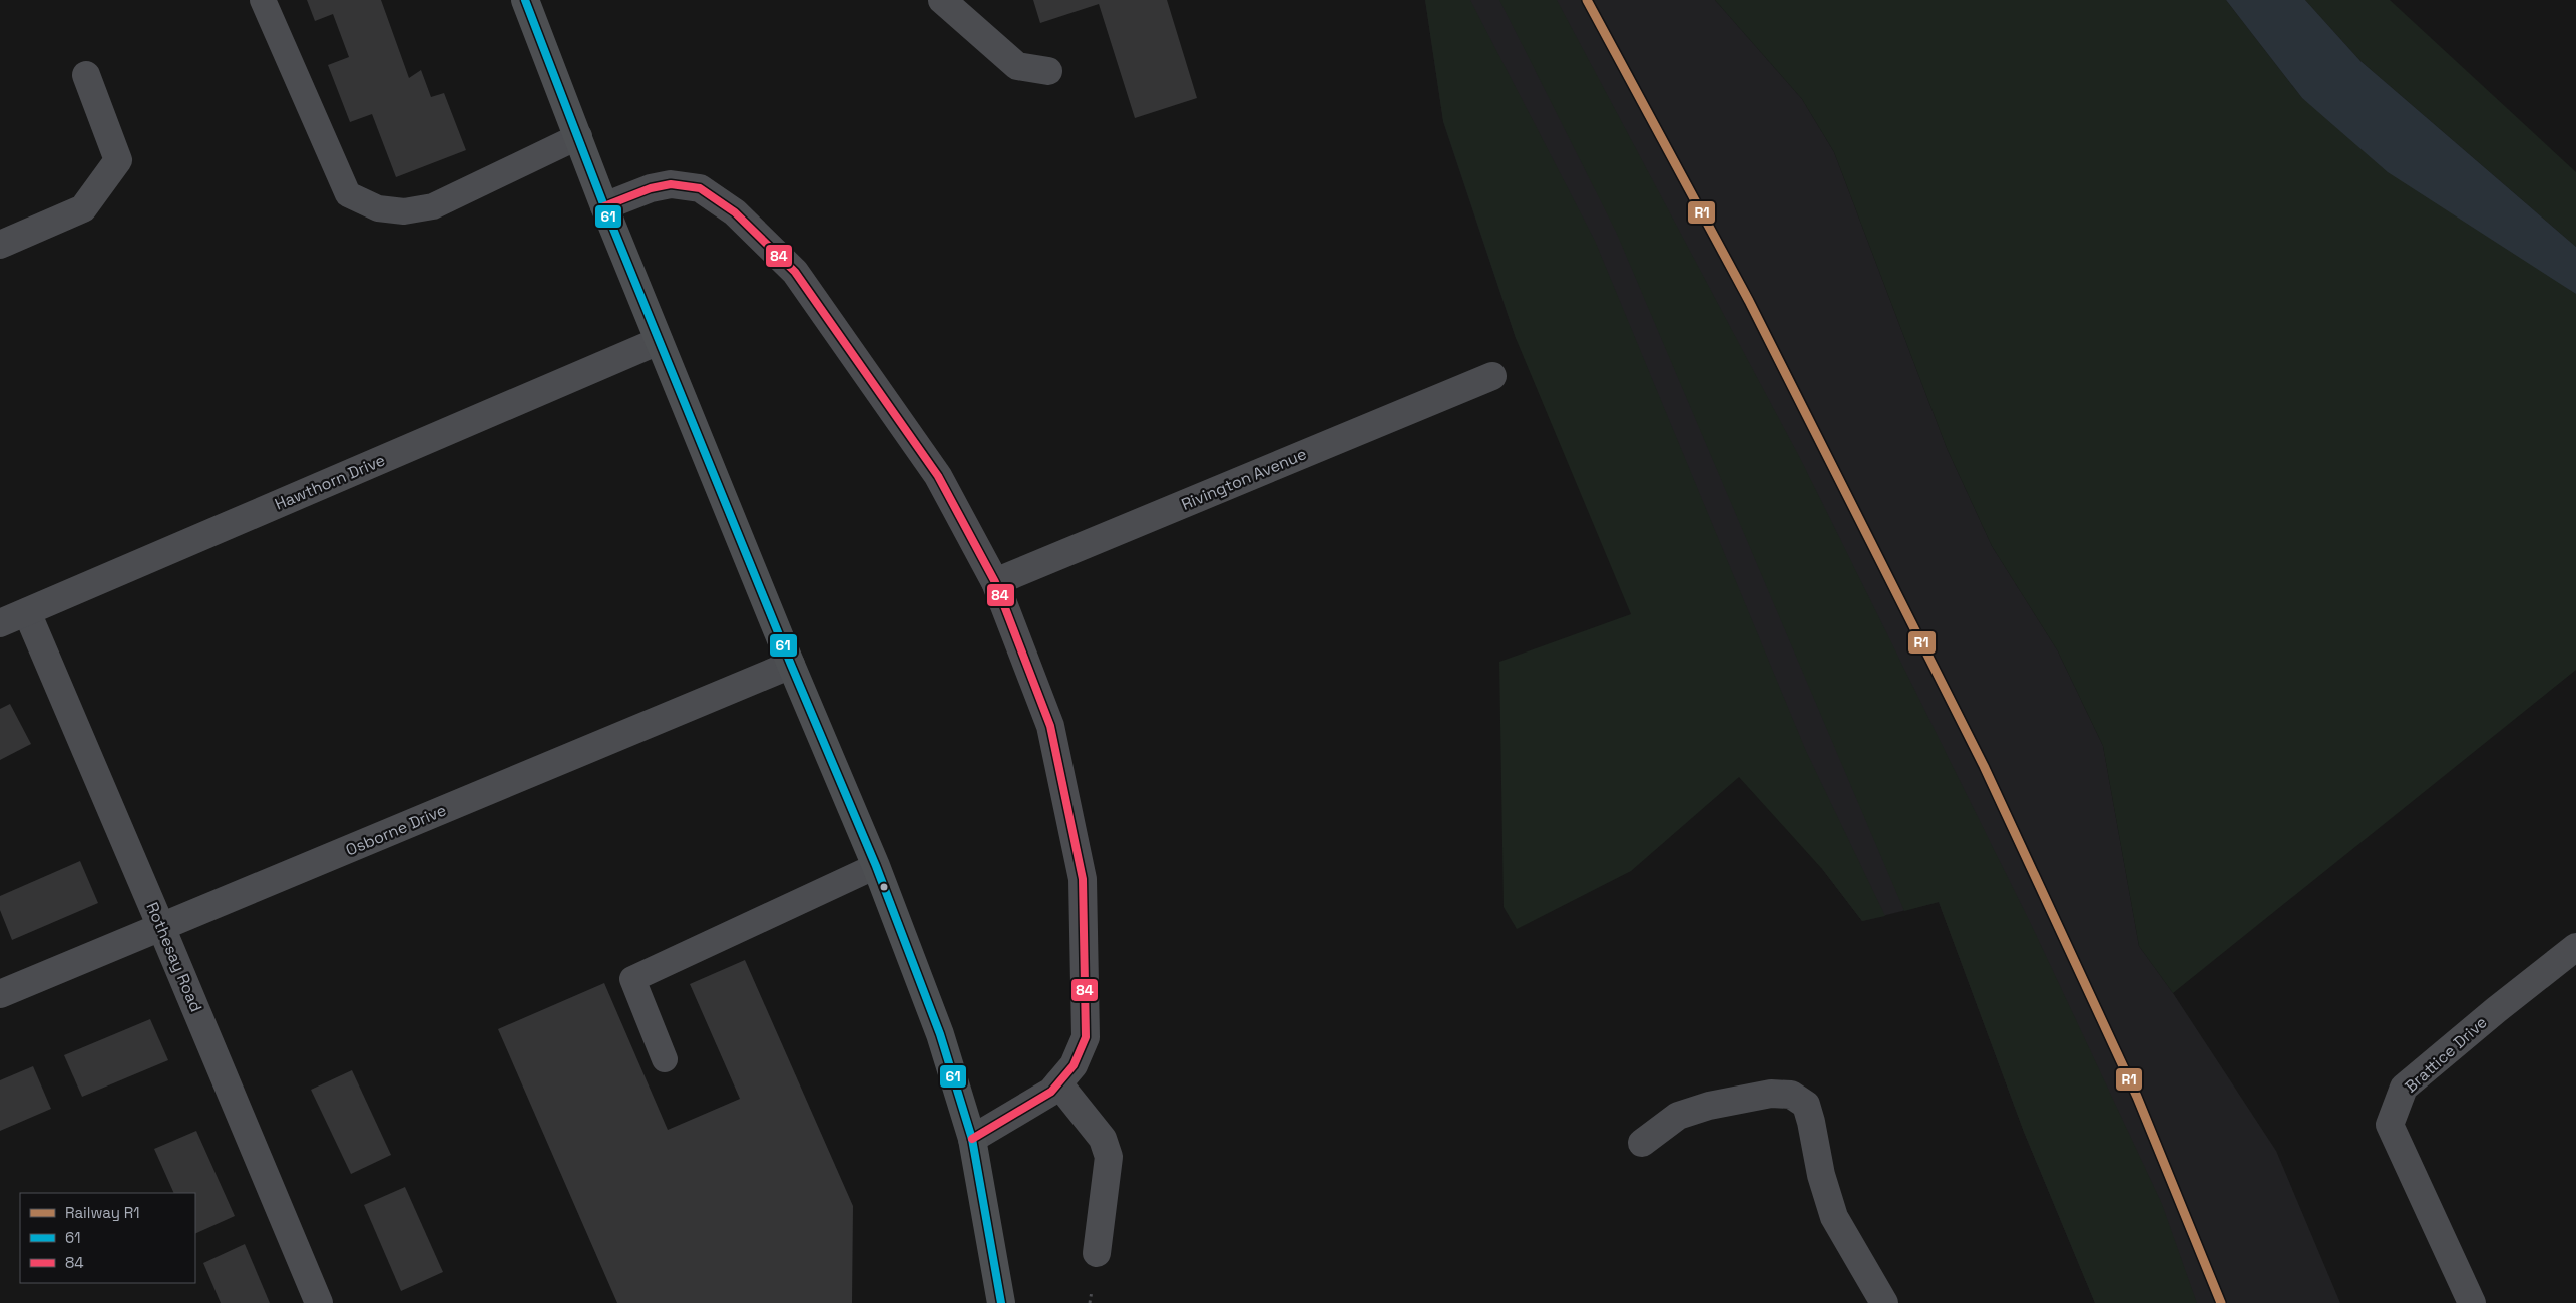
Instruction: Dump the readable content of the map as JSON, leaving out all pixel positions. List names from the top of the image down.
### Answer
{
  "streets": {
    "street": [
      "Rivington Avenue",
      "Hawthorn Drive",
      "Osborne Drive",
      "Rothesay Road",
      "Brattice Drive"
    ]
  },
  "crossings": [
    ["Hawthorn Drive", "Rothesay Road"],
    ["Osborne Drive", "Rothesay Road"]
  ],
  "lines": ["rail line R1", "transit line 61", "transit line 84"],
  "legend": ["Railway R1", "61", "84"]
}
